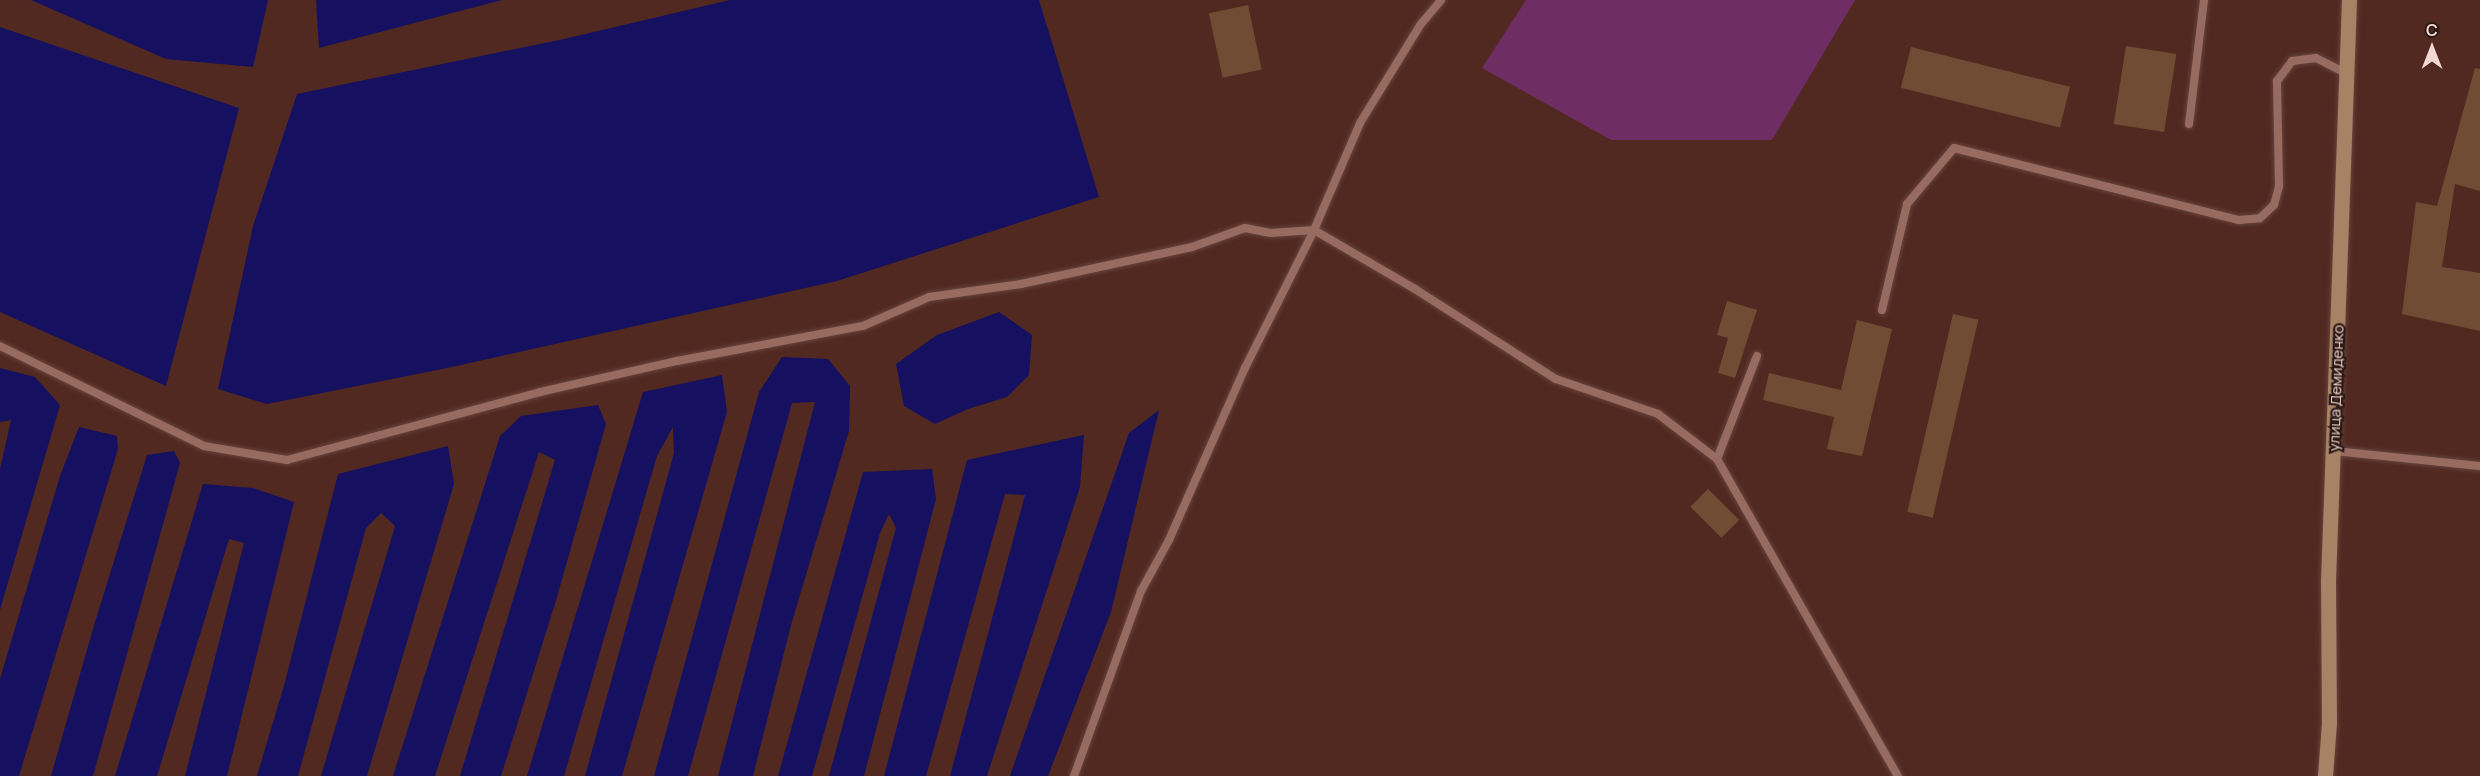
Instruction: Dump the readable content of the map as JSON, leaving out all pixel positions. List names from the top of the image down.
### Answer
{
  "streets": {
    "main road": ["улица Демиденко"]
  },
  "north": "top"
}
